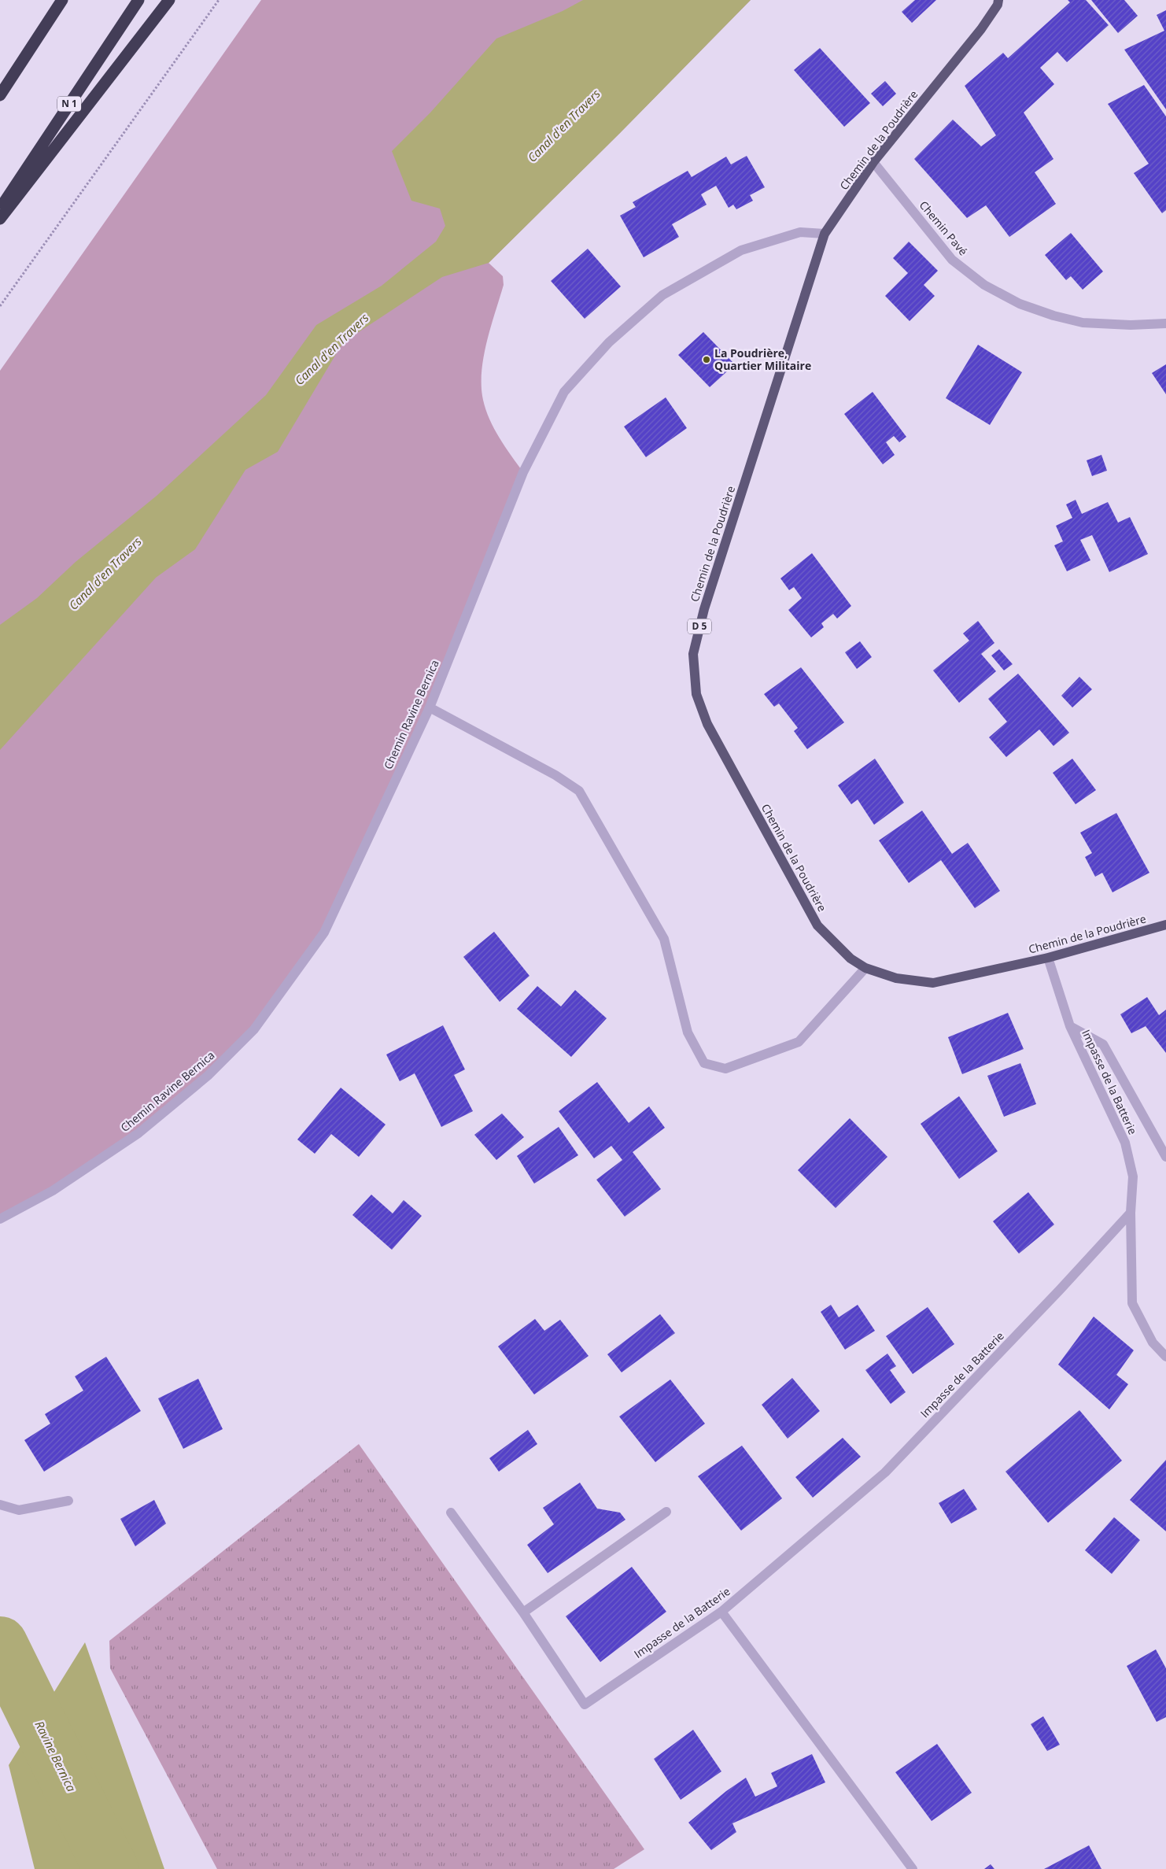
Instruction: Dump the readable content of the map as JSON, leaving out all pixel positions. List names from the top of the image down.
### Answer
{
  "streets": {
    "highway": ["N 1"],
    "main road": ["Chemin de la Poudrière", "D 5"],
    "street": ["Chemin Pavé", "Chemin Ravine Bernica", "Impasse de la Batterie"]
  },
  "crossings": [
    ["Chemin de la Poudrière", "Chemin Pavé"],
    ["Chemin de la Poudrière", "Chemin Ravine Bernica"],
    ["Chemin de la Poudrière", "Impasse de la Batterie"]
  ],
  "water": ["Canal d'en Travers", "Ravine Bernica"],
  "places": ["La Poudrière, Quartier Militaire"]
}
